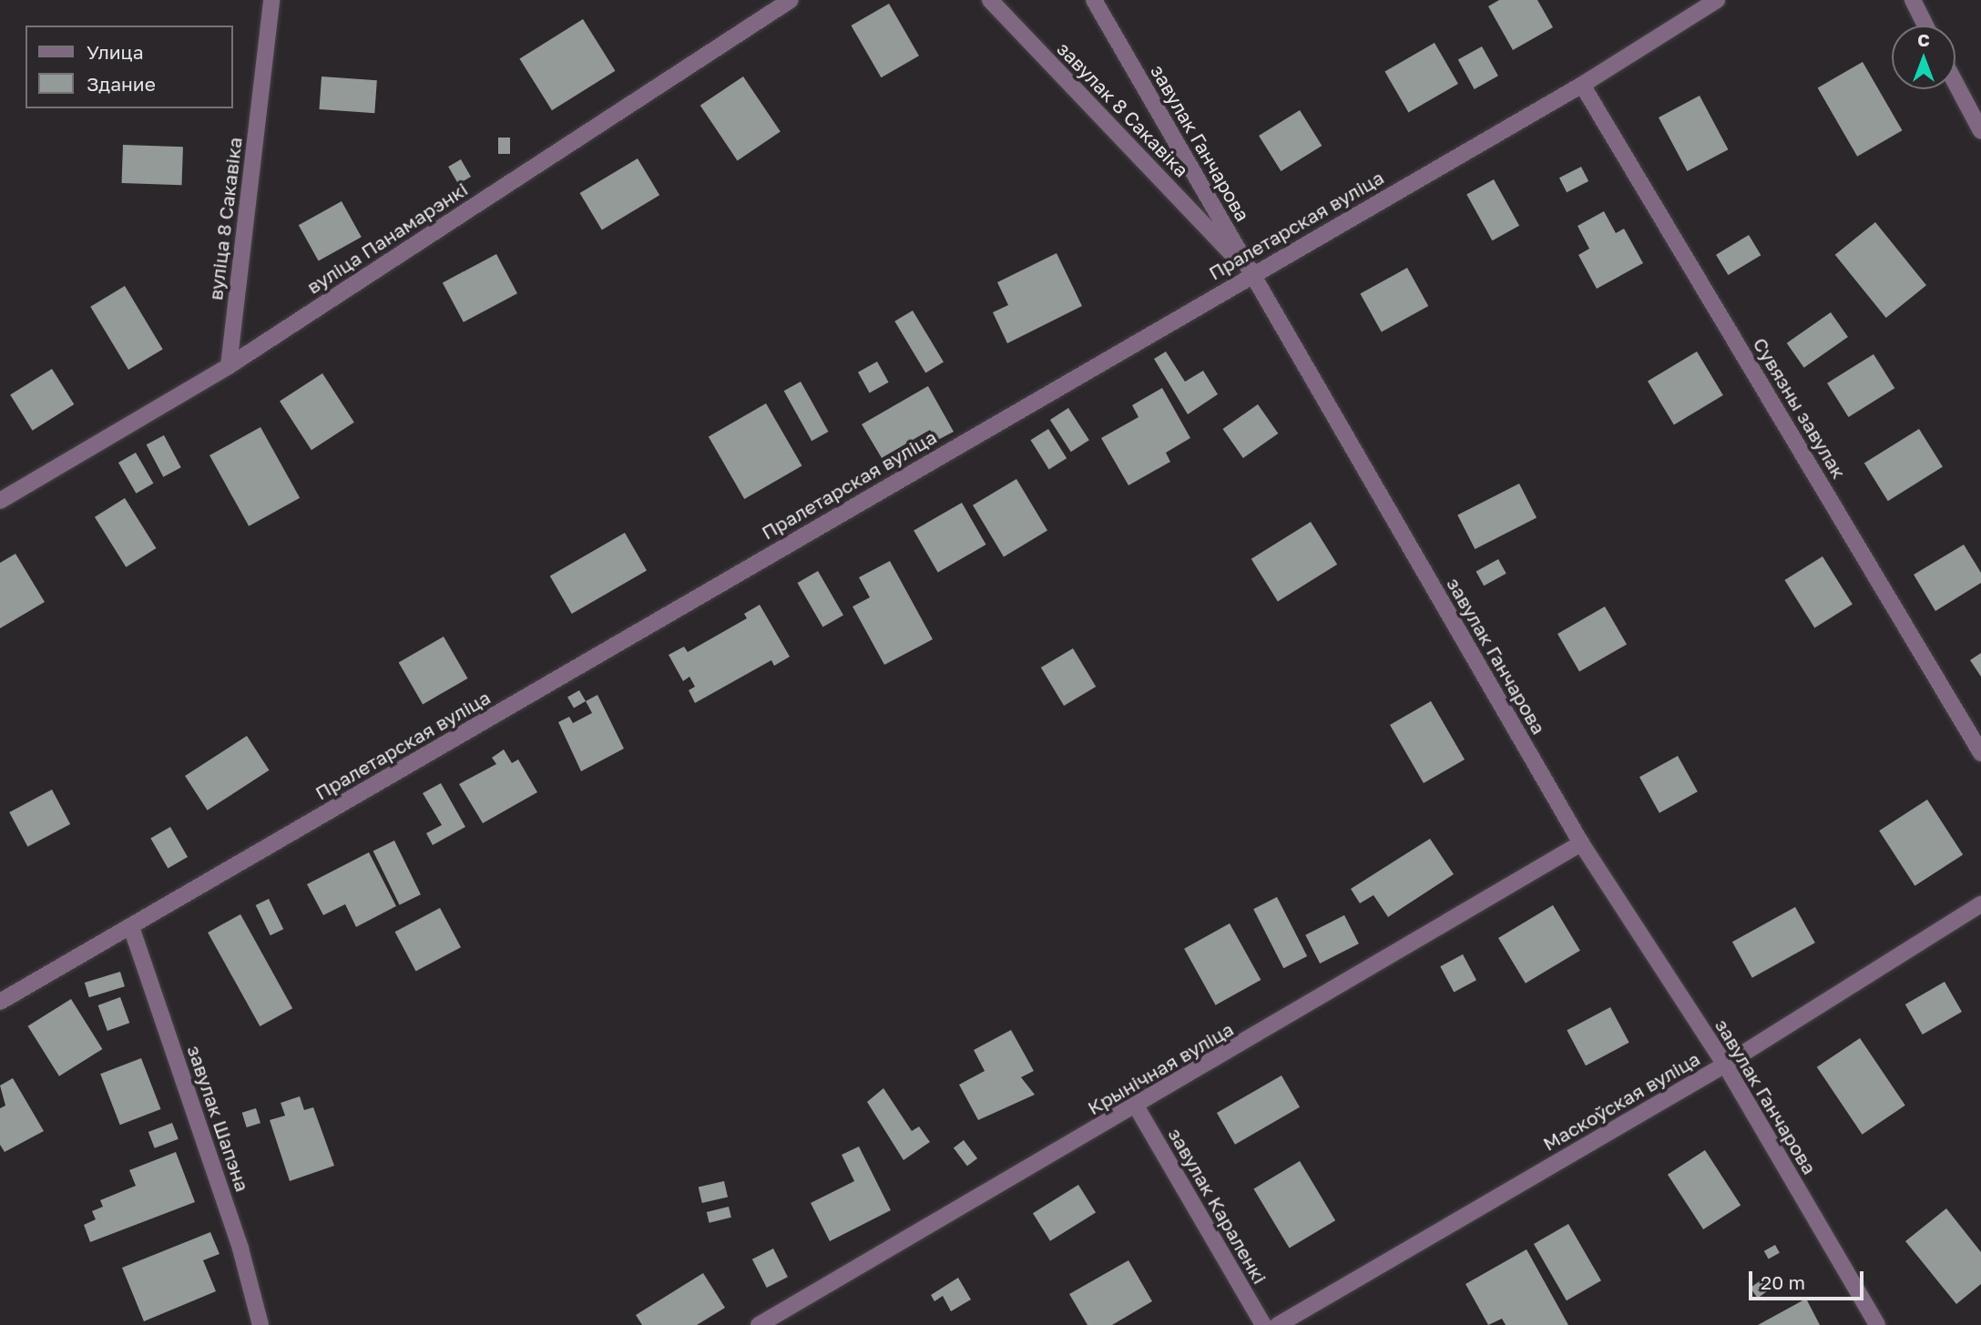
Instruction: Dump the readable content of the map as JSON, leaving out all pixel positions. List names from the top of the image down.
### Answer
{
  "streets": {
    "street": [
      "завулак 8 Сакавіка",
      "завулак Ганчарова",
      "вуліца 8 Сакавіка",
      "Пралетарская вуліца",
      "вуліца Панамарэнкі",
      "Сувязны завулак",
      "Крынічная вуліца",
      "Маскоўская вуліца",
      "завулак Шапэна",
      "завулак Караленкі"
    ]
  },
  "crossings": [
    ["завулак 8 Сакавіка", "завулак Ганчарова"],
    ["завулак 8 Сакавіка", "Пралетарская вуліца"],
    ["завулак Ганчарова", "Пралетарская вуліца"],
    ["завулак Ганчарова", "Крынічная вуліца"],
    ["завулак Ганчарова", "Маскоўская вуліца"],
    ["вуліца 8 Сакавіка", "вуліца Панамарэнкі"],
    ["Пралетарская вуліца", "Сувязны завулак"],
    ["Пралетарская вуліца", "завулак Шапэна"],
    ["Крынічная вуліца", "завулак Караленкі"]
  ],
  "legend": ["Улица", "Здание"],
  "scale_bar": "20 m",
  "north": "top"
}
